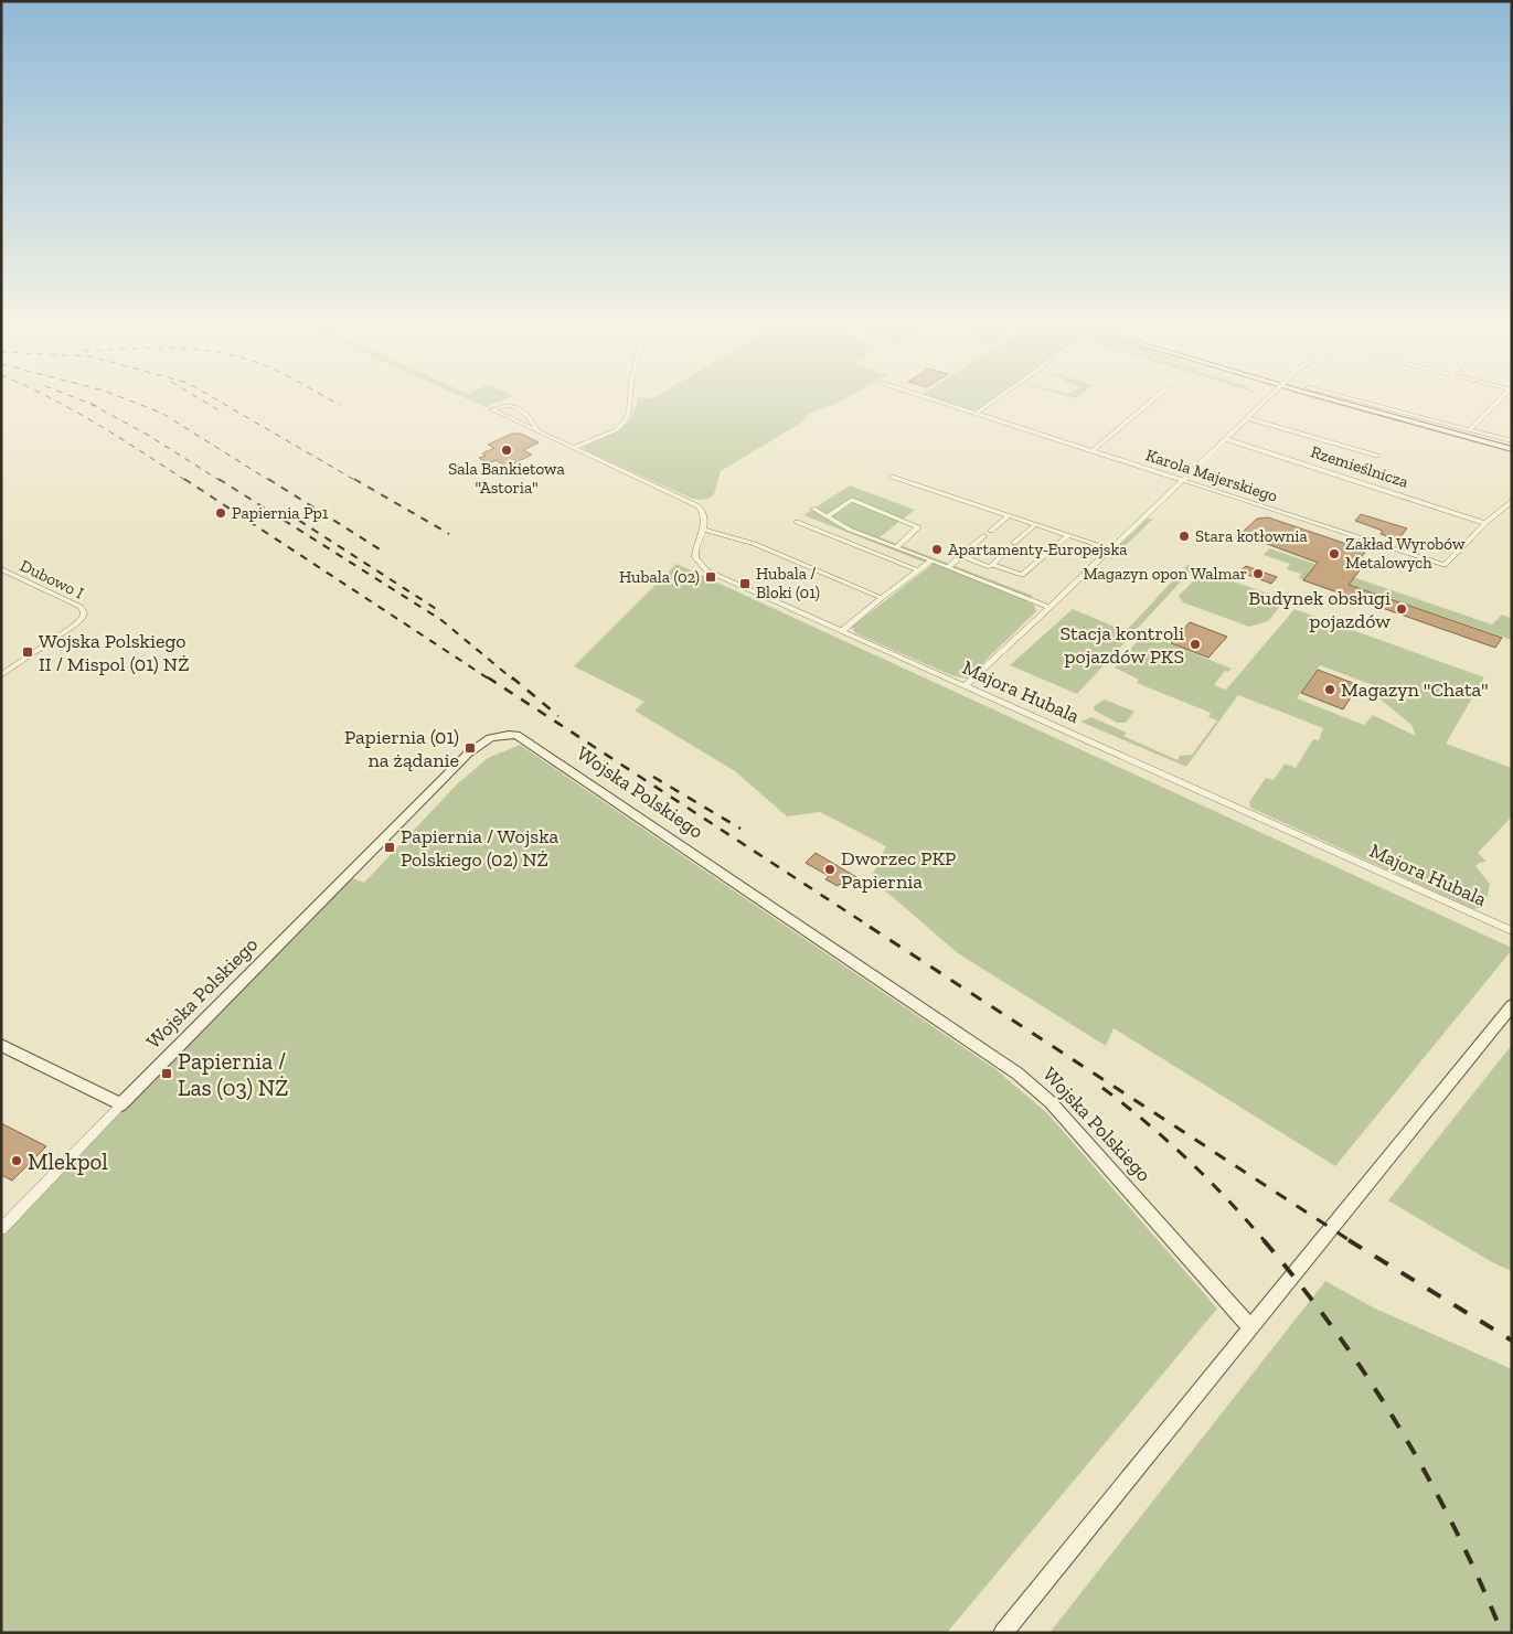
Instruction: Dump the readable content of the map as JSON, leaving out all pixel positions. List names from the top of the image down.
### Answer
{
  "streets": {
    "main road": ["Wojska Polskiego"],
    "street": [
      "Rzemieślnicza",
      "Karola Majerskiego",
      "Dubowo I",
      "Majora Hubala"
    ]
  },
  "crossings": [
    ["Rzemieślnicza", "Karola Majerskiego"]
  ],
  "places": {
    "other": [
      "Sala Bankietowa \"Astoria\"",
      "Papiernia Pp1",
      "Stara kotłownia",
      "Apartamenty-Europejska",
      "Zakład Wyrobów Metalowych",
      "Magazyn opon Walmar",
      "Budynek obsługi pojazdów",
      "Stacja kontroli pojazdów PKS",
      "Magazyn \"Chata\"",
      "Dworzec PKP Papiernia",
      "Mlekpol"
    ],
    "transit": [
      "Hubala (02)",
      "Hubala / Bloki (01)",
      "Wojska Polskiego II / Mispol (01) NŻ",
      "Papiernia (01) na żądanie",
      "Papiernia / Wojska Polskiego (02) NŻ",
      "Papiernia / Las (03) NŻ"
    ]
  }
}
